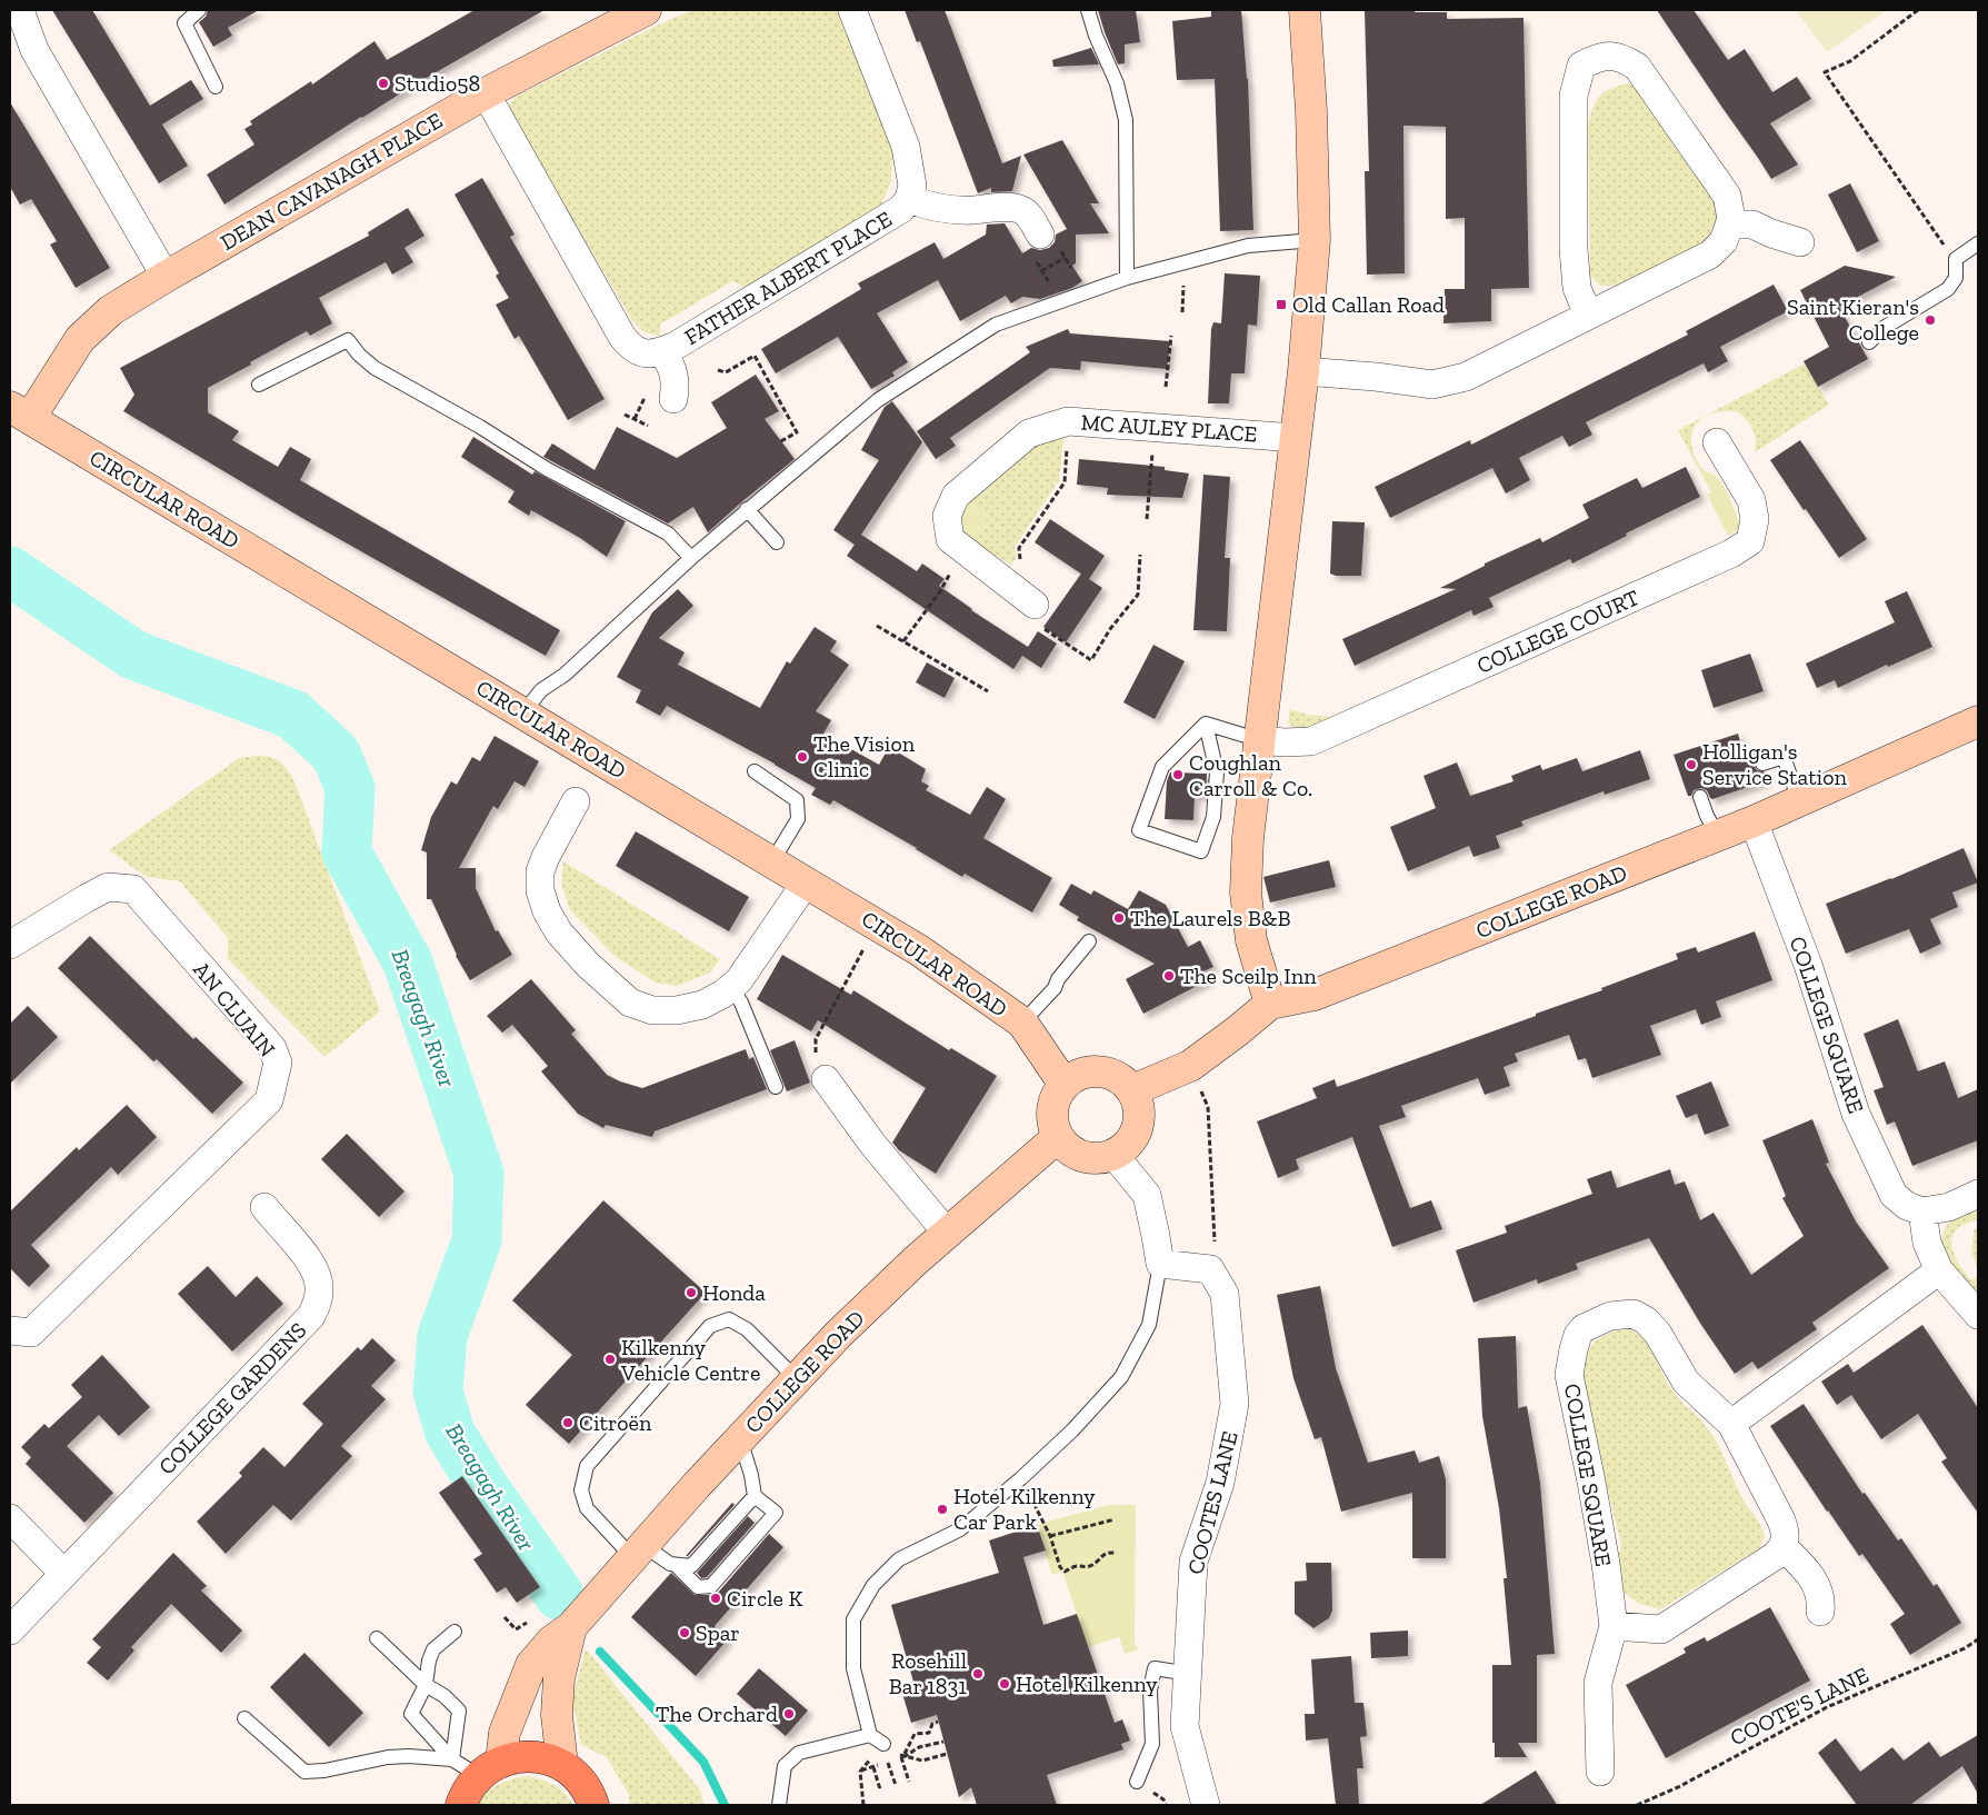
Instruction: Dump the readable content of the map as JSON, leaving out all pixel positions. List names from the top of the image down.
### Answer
{
  "streets": {
    "main road": ["DEAN CAVANAGH PLACE", "CIRCULAR ROAD", "COLLEGE ROAD"],
    "street": [
      "FATHER ALBERT PLACE",
      "MC AULEY PLACE",
      "COLLEGE COURT",
      "AN CLUAIN",
      "COLLEGE SQUARE",
      "COLLEGE GARDENS",
      "COOTES LANE"
    ],
    "path": ["COOTE'S LANE"]
  },
  "crossings": [
    ["DEAN CAVANAGH PLACE", "FATHER ALBERT PLACE"],
    ["DEAN CAVANAGH PLACE", "CIRCULAR ROAD"],
    ["CIRCULAR ROAD", "COLLEGE ROAD"],
    ["COLLEGE ROAD", "COLLEGE SQUARE"]
  ],
  "water": ["Breagagh River"],
  "places": {
    "other": [
      "Studio58",
      "Saint Kieran's College",
      "The Vision Clinic",
      "Holligan's Service Station",
      "Coughlan Carroll & Co.",
      "The Laurels B&B",
      "The Sceilp Inn",
      "Honda",
      "Kilkenny Vehicle Centre",
      "Citroën",
      "Hotel Kilkenny Car Park",
      "Circle K",
      "Spar",
      "Rosehill Bar 1831",
      "Hotel Kilkenny",
      "The Orchard"
    ],
    "transit": ["Old Callan Road"]
  }
}
